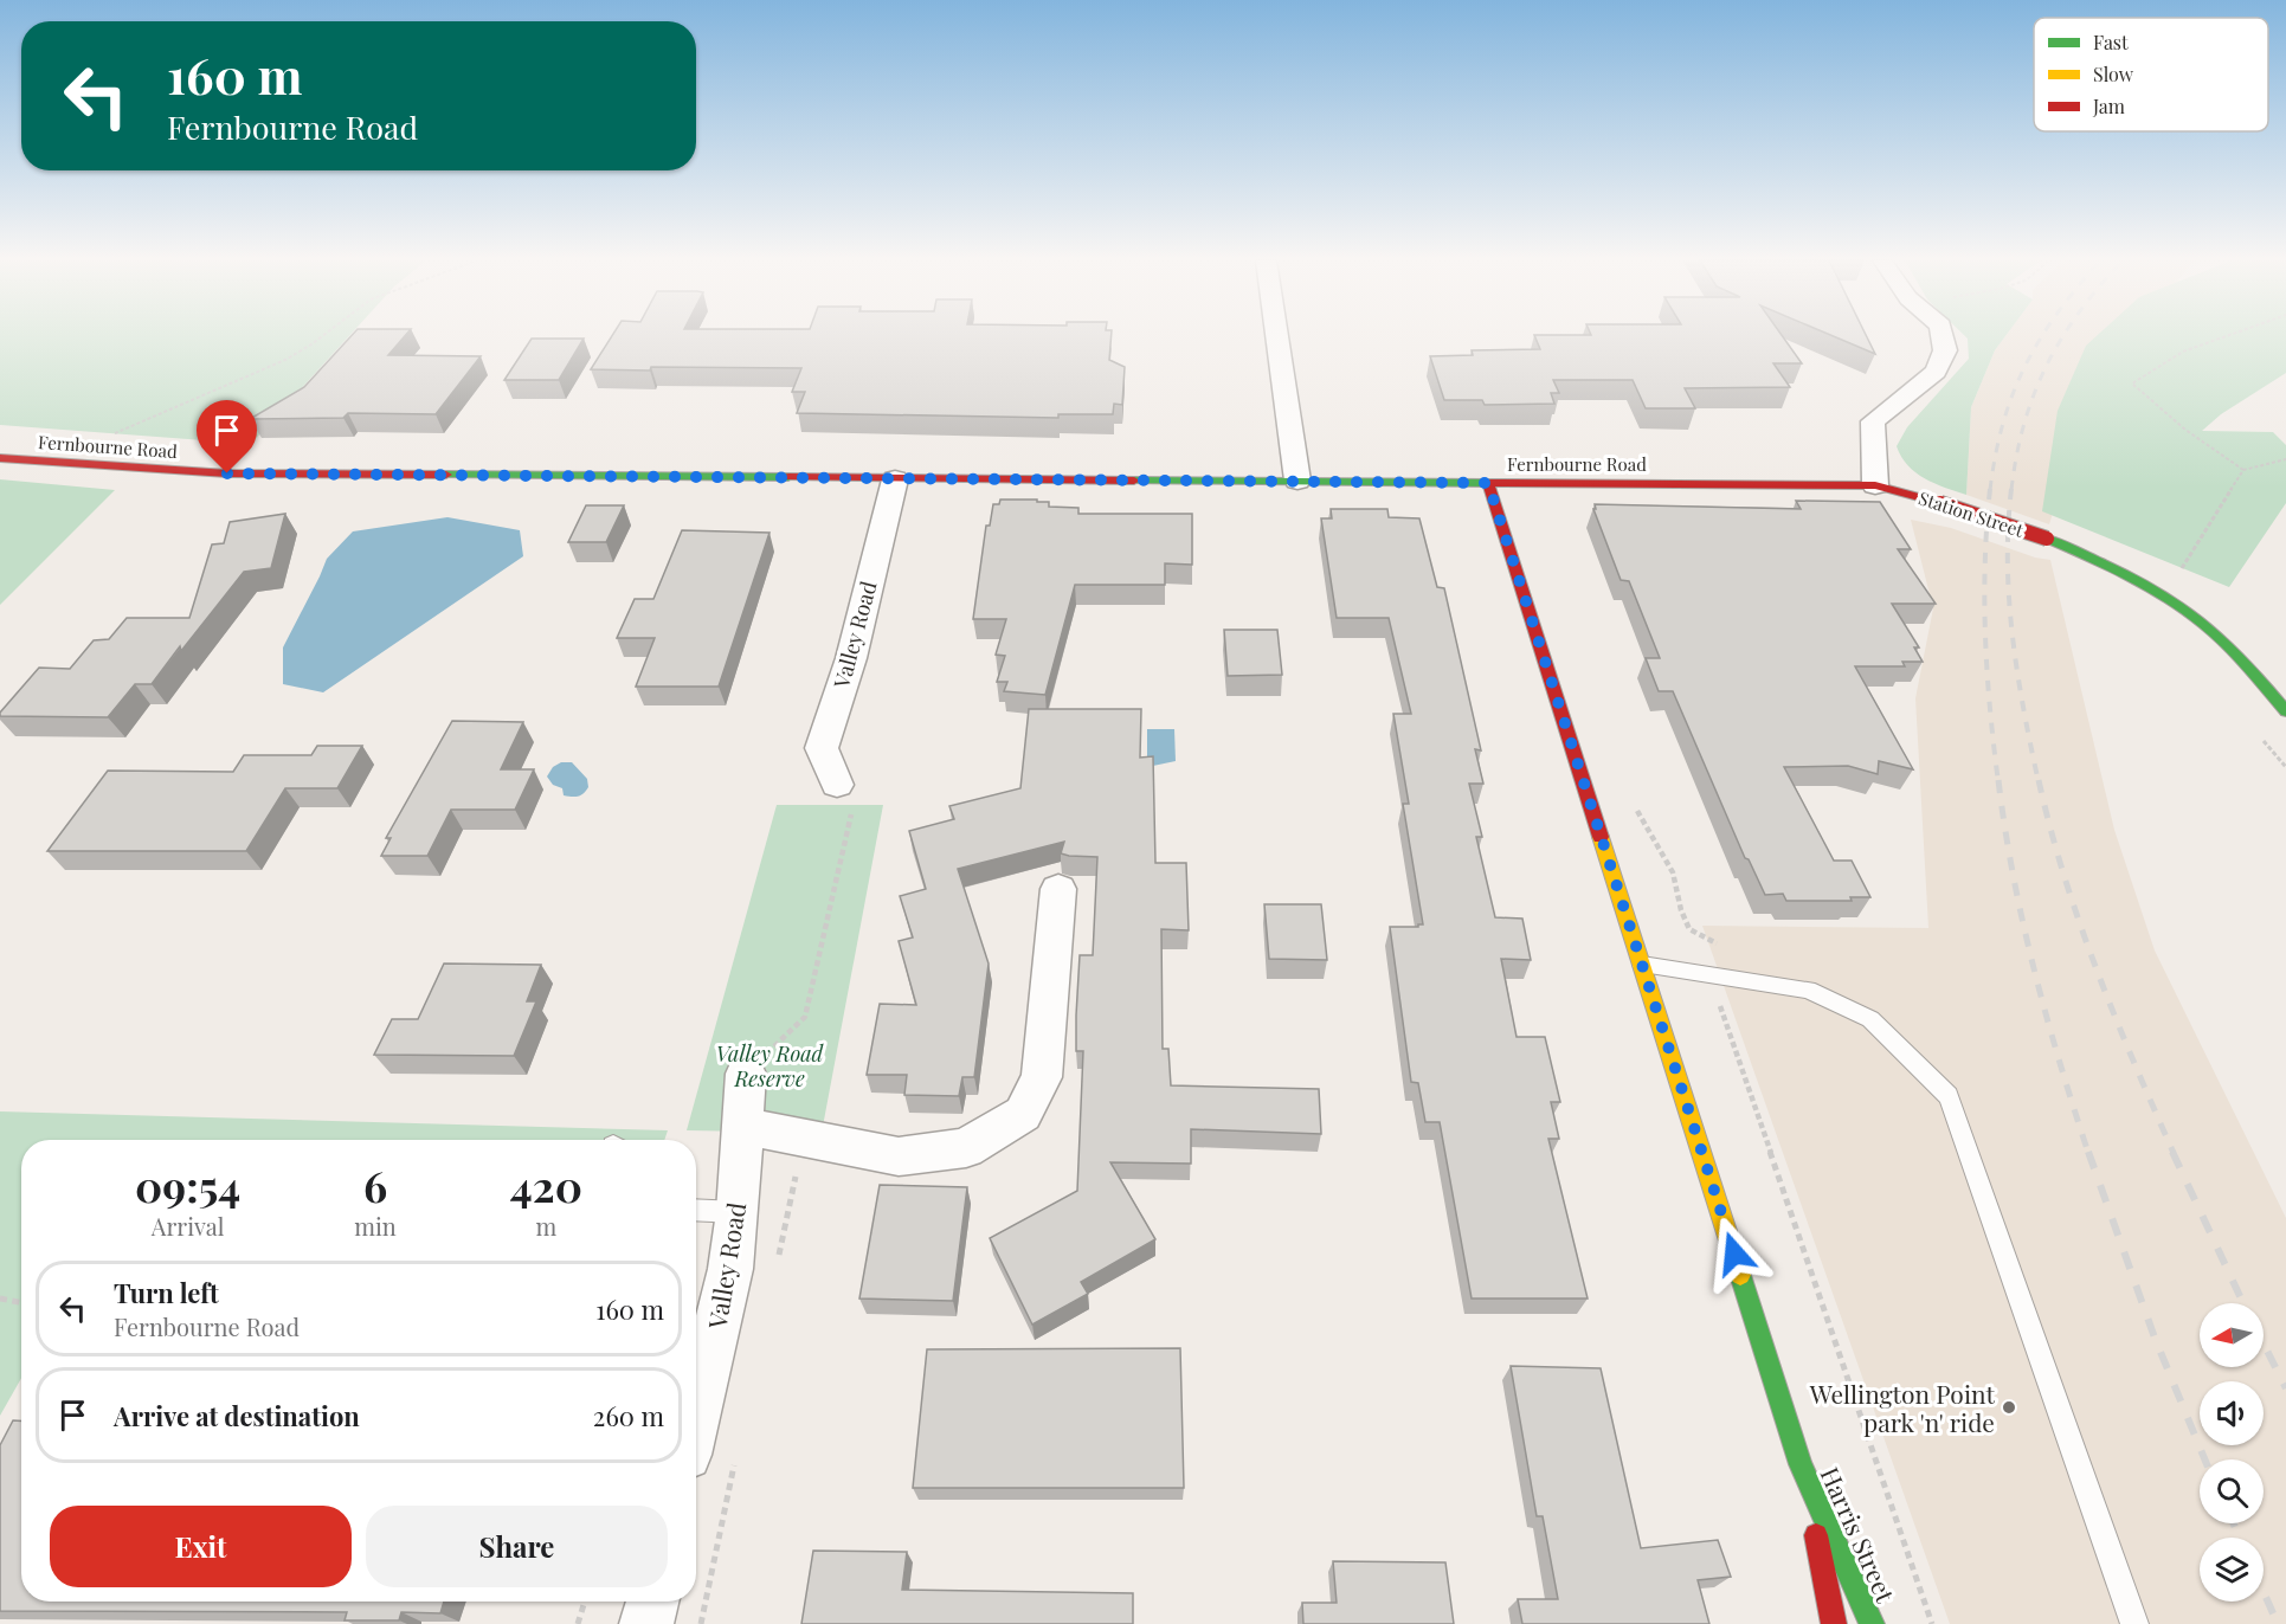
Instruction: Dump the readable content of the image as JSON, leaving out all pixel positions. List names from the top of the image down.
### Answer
{
  "streets": {
    "street": [
      "Fernbourne Road",
      "Station Street",
      "Valley Road",
      "Harris Street"
    ]
  },
  "crossings": [
    ["Fernbourne Road", "Station Street"],
    ["Fernbourne Road", "Valley Road"],
    ["Fernbourne Road", "Harris Street"]
  ],
  "parks": ["Valley Road Reserve"],
  "places": ["Wellington Point park 'n' ride"],
  "legend": ["Fast", "Slow", "Jam"],
  "north": "left",
  "page": {
    "turn": ["160 m", "Fernbourne Road"],
    "eta": [
      "09:54",
      "Arrival",
      "6",
      "min",
      "420",
      "m"
    ],
    "list": [
      {
        "name": "Turn left",
        "note": "Fernbourne Road",
        "value": "160 m"
      },
      {
        "name": "Arrive at destination",
        "value": "260 m"
      }
    ],
    "buttons": ["Exit", "Share"]
  }
}
